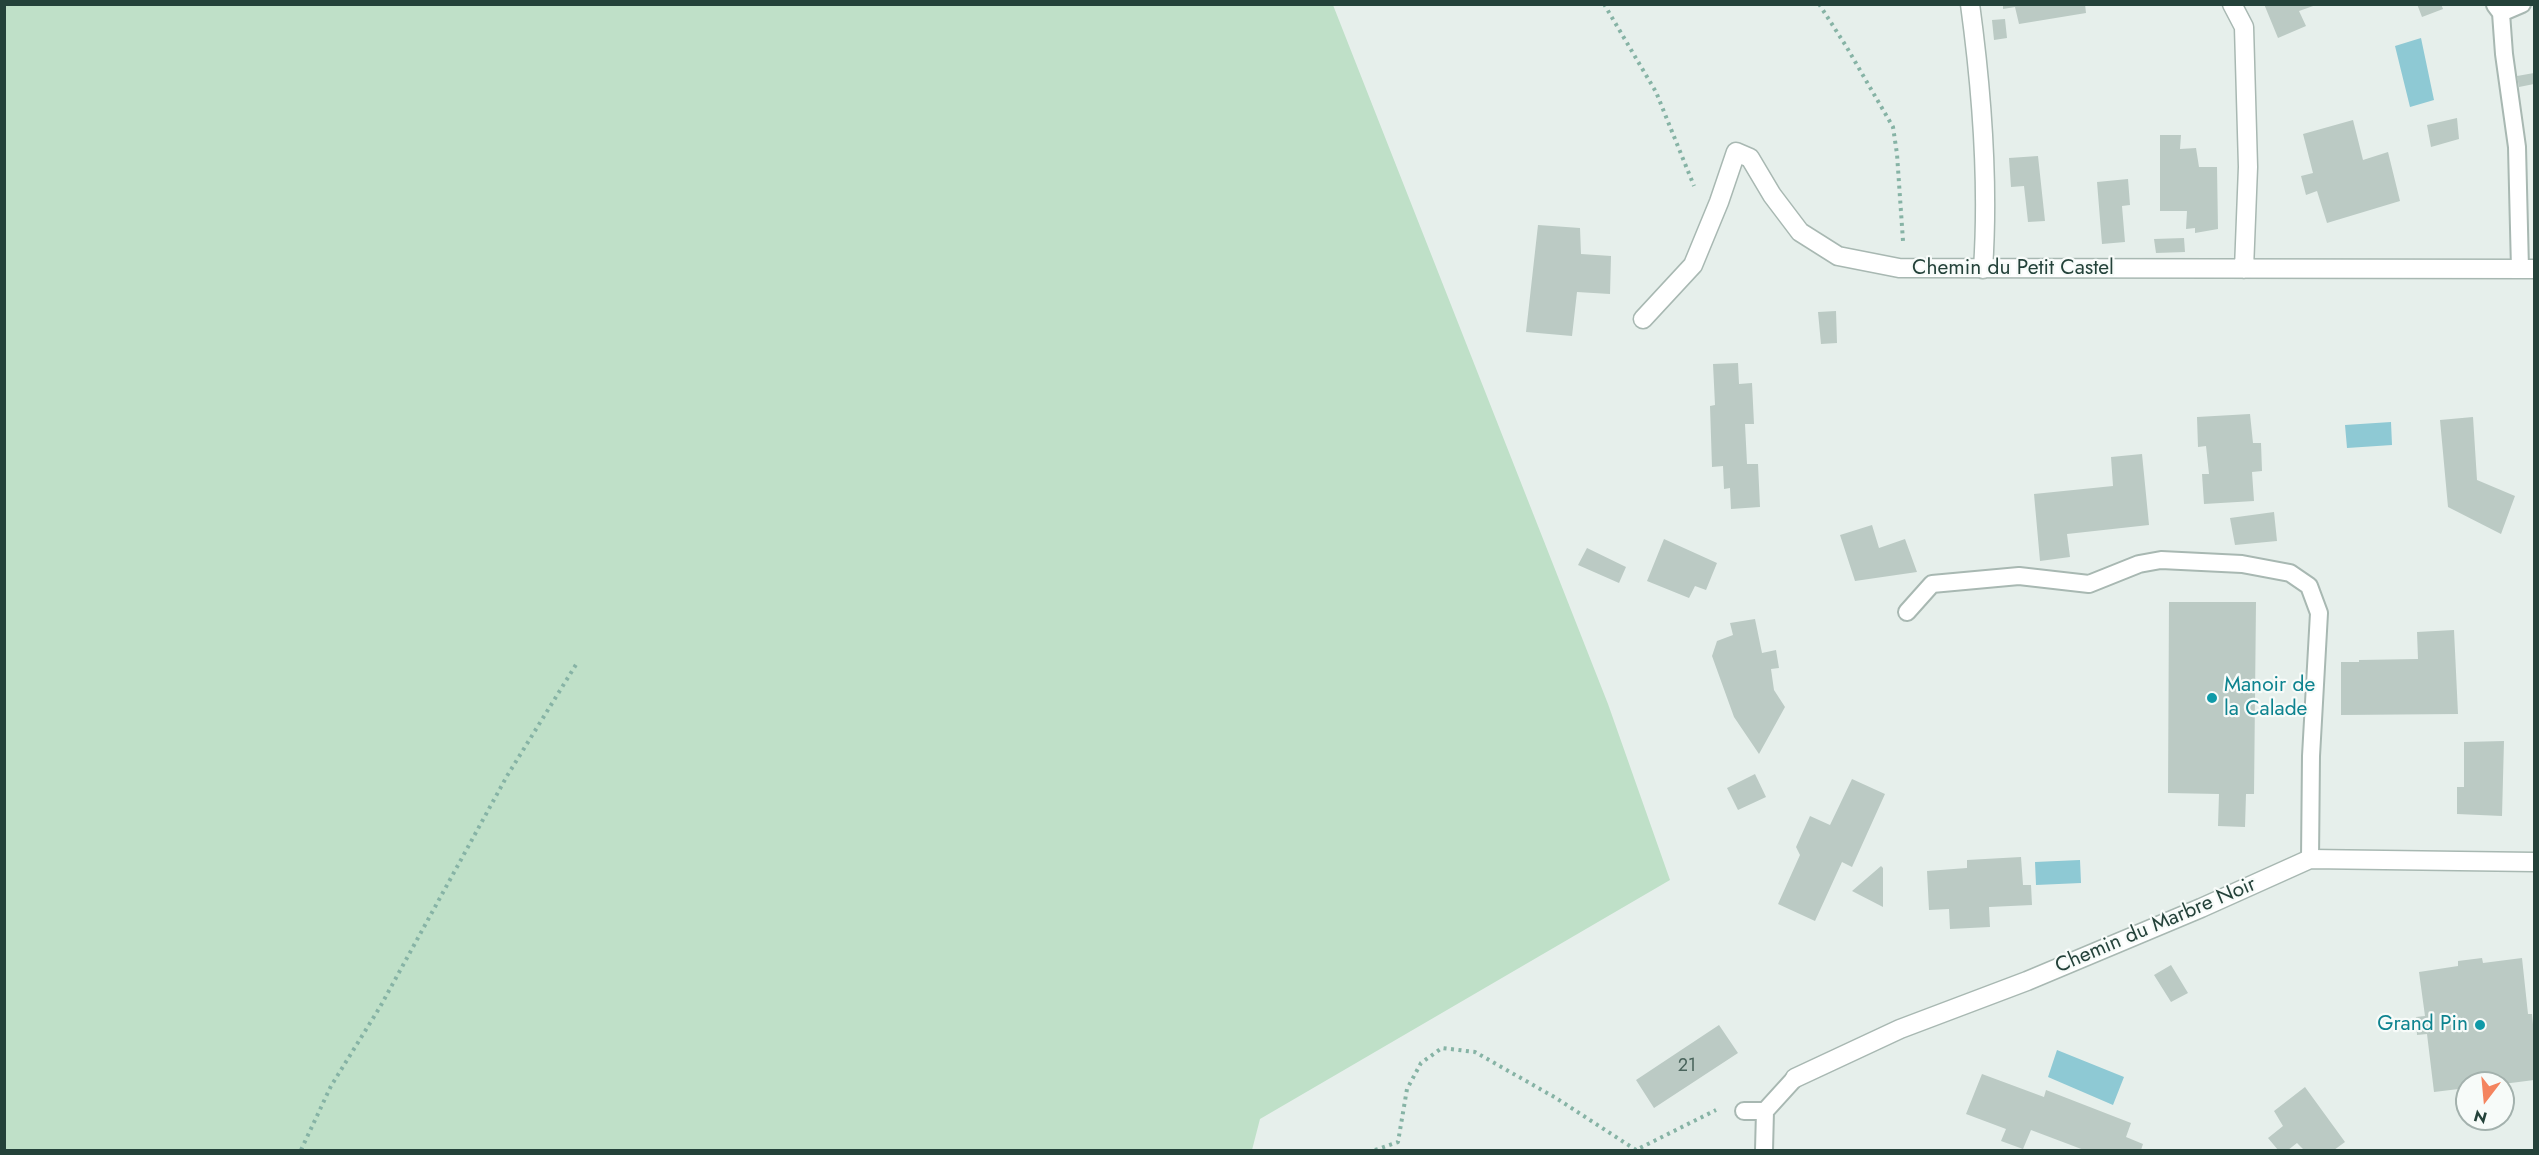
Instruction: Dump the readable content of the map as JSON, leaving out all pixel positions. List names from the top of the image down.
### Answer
{
  "streets": {
    "street": ["Chemin du Petit Castel", "Chemin du Marbre Noir"]
  },
  "places": ["Manoir de la Calade", "Grand Pin"],
  "house_numbers": ["21"],
  "north": "bottom"
}
